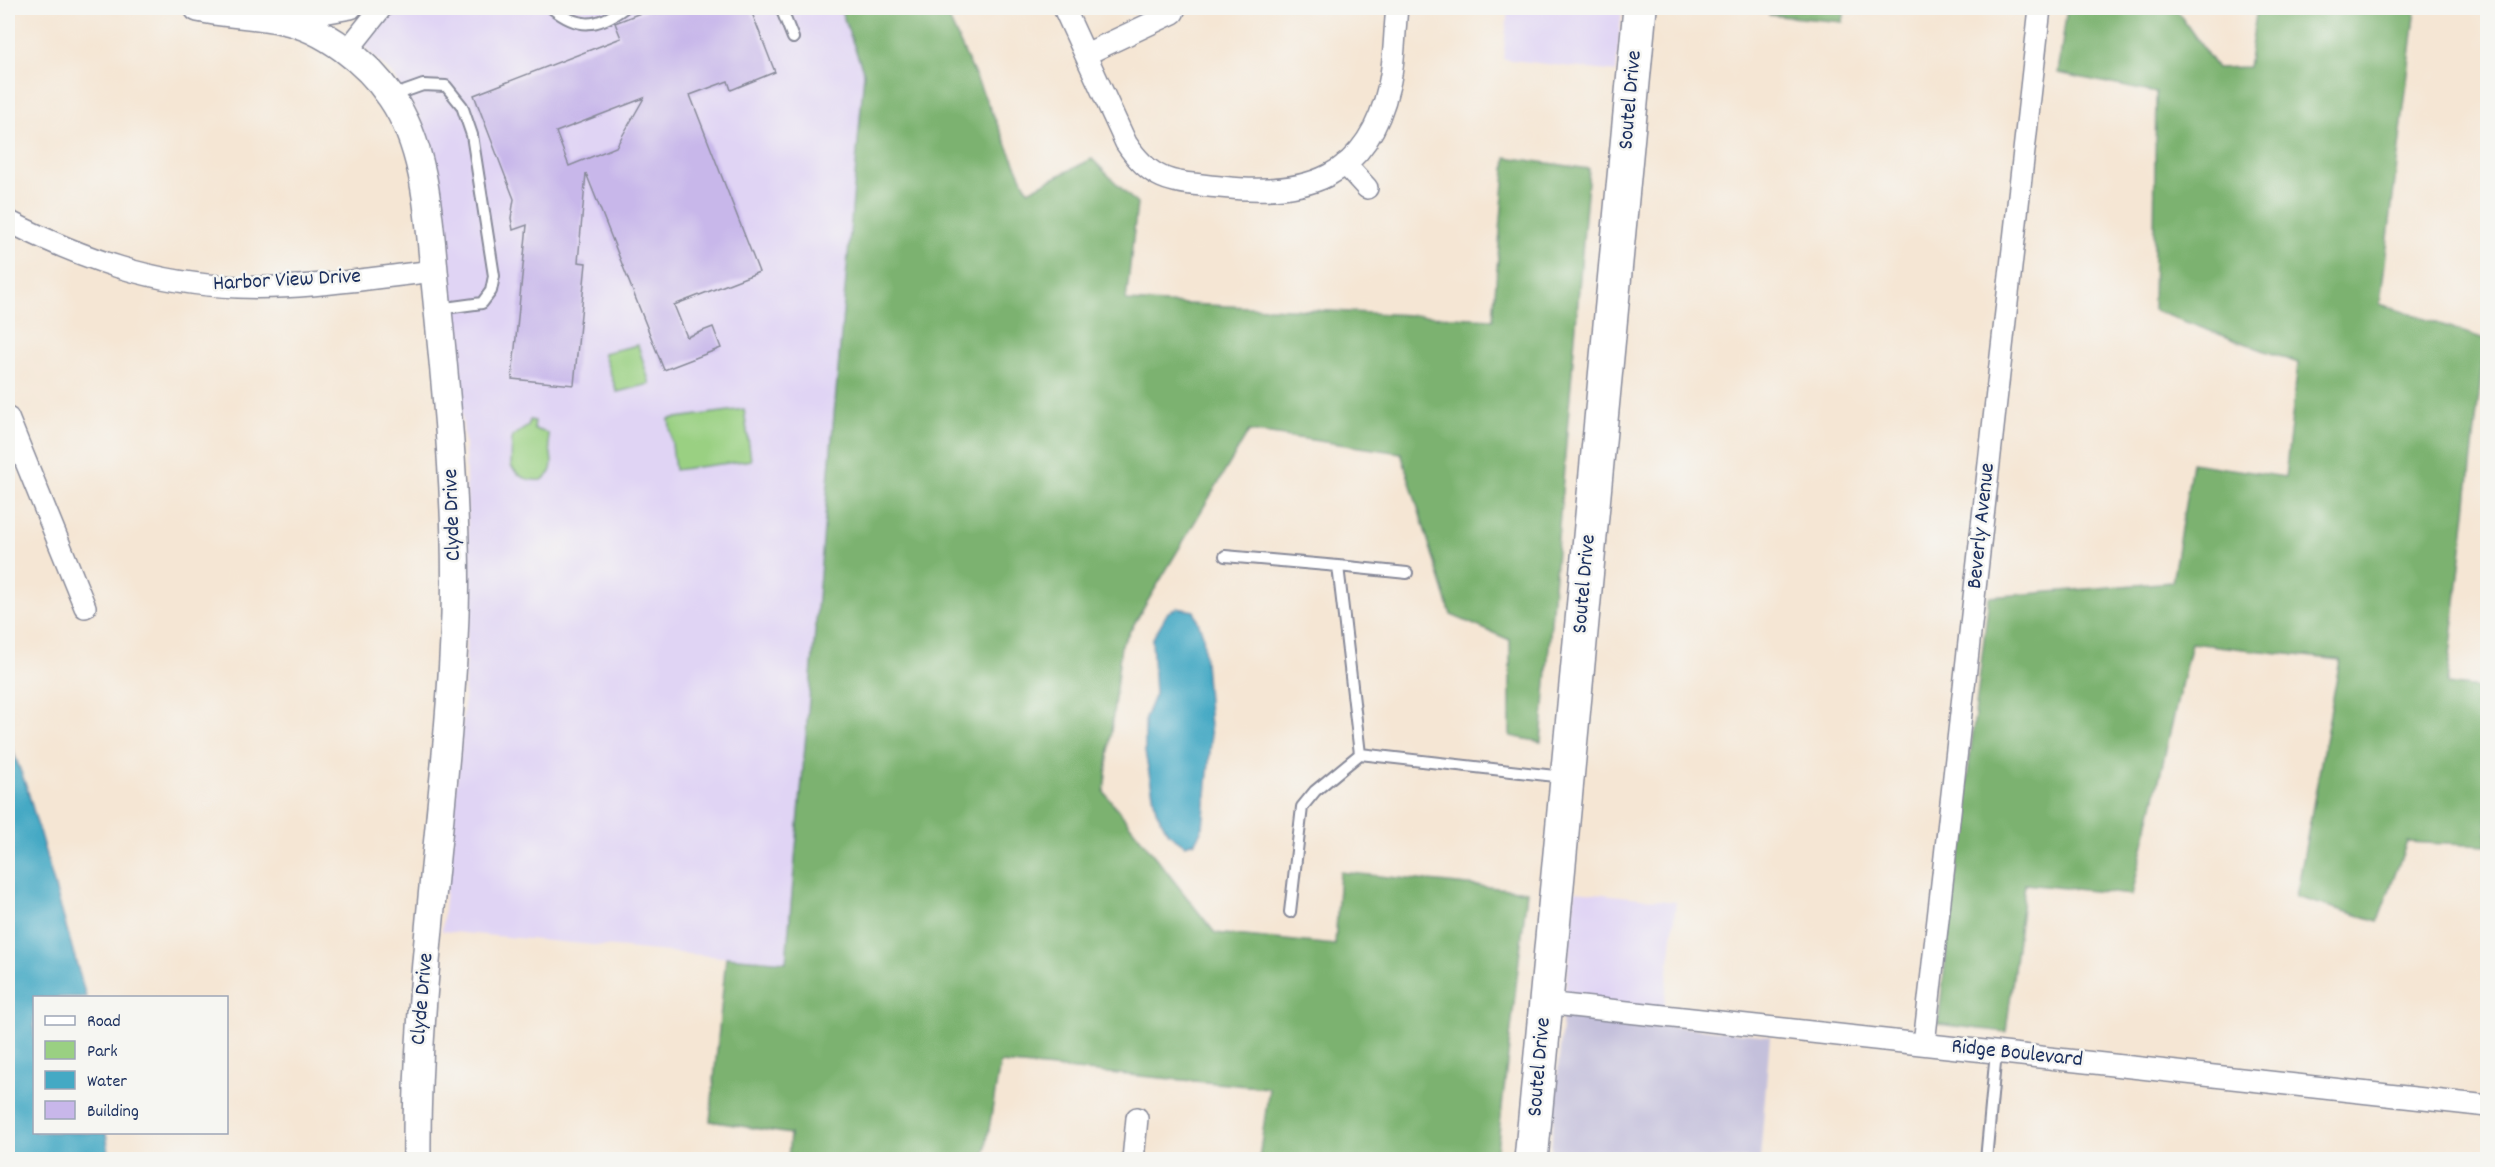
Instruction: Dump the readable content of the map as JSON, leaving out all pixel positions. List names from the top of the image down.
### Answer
{
  "streets": {
    "main road": ["Soutel Drive"],
    "street": [
      "Harbor View Drive",
      "Clyde Drive",
      "Beverly Avenue",
      "Ridge Boulevard"
    ]
  },
  "crossings": [
    ["Soutel Drive", "Ridge Boulevard"],
    ["Harbor View Drive", "Clyde Drive"],
    ["Beverly Avenue", "Ridge Boulevard"]
  ],
  "legend": [
    "Road",
    "Park",
    "Water",
    "Building"
  ]
}
